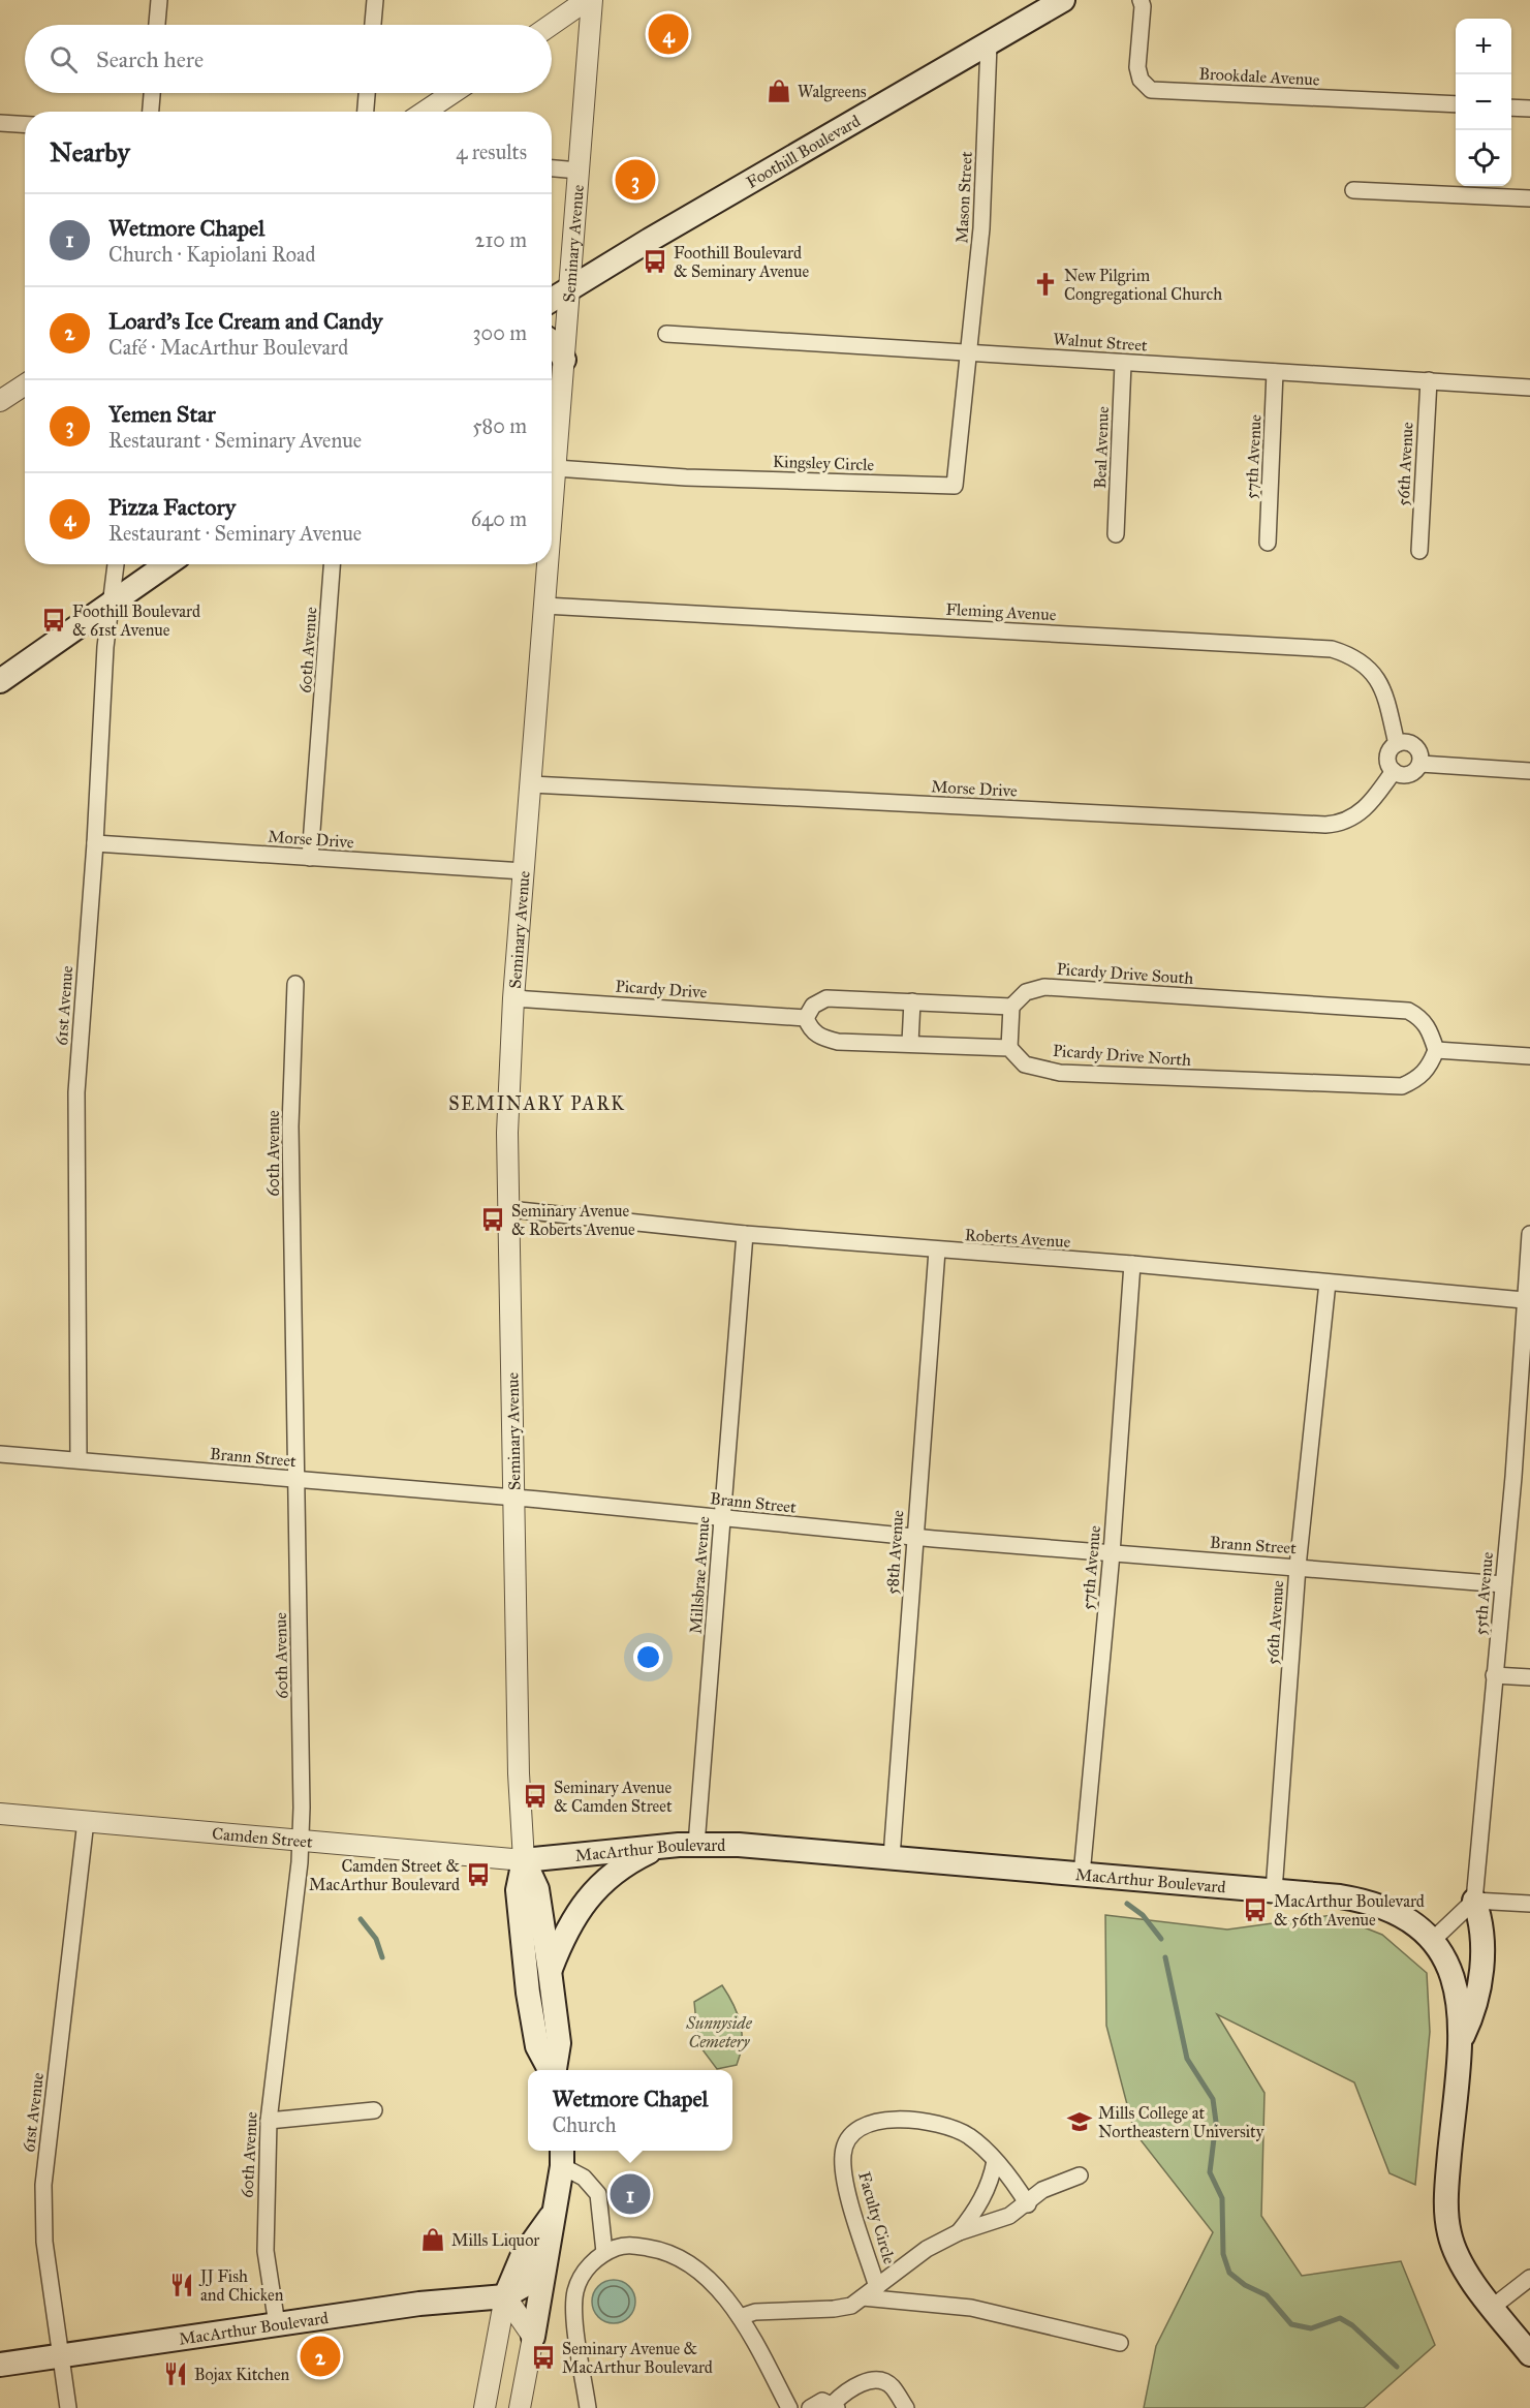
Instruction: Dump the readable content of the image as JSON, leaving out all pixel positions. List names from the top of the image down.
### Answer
{
  "streets": {
    "main road": ["Foothill Boulevard", "MacArthur Boulevard"],
    "street": [
      "Brookdale Avenue",
      "Mason Street",
      "Seminary Avenue",
      "Walnut Street",
      "Beal Avenue",
      "57th Avenue",
      "Kingsley Circle",
      "56th Avenue",
      "Fleming Avenue",
      "60th Avenue",
      "Morse Drive",
      "Picardy Drive South",
      "Picardy Drive",
      "61st Avenue",
      "Picardy Drive North",
      "Roberts Avenue",
      "Brann Street",
      "58th Avenue",
      "Millsbrae Avenue",
      "55th Avenue",
      "Camden Street",
      "Faculty Circle"
    ]
  },
  "crossings": [
    ["Foothill Boulevard", "Mason Street"],
    ["Foothill Boulevard", "Seminary Avenue"],
    ["Mason Street", "Walnut Street"],
    ["Mason Street", "Kingsley Circle"],
    ["Seminary Avenue", "Kingsley Circle"],
    ["Seminary Avenue", "Fleming Avenue"],
    ["Seminary Avenue", "Morse Drive"],
    ["Seminary Avenue", "Picardy Drive"],
    ["Seminary Avenue", "Roberts Avenue"],
    ["Seminary Avenue", "Brann Street"],
    ["Seminary Avenue", "Camden Street"],
    ["Seminary Avenue", "MacArthur Boulevard"],
    ["Walnut Street", "Beal Avenue"],
    ["Walnut Street", "57th Avenue"],
    ["Walnut Street", "Kingsley Circle"],
    ["Walnut Street", "56th Avenue"],
    ["57th Avenue", "Roberts Avenue"],
    ["57th Avenue", "Brann Street"],
    ["57th Avenue", "MacArthur Boulevard"],
    ["56th Avenue", "Roberts Avenue"],
    ["56th Avenue", "Brann Street"],
    ["56th Avenue", "MacArthur Boulevard"],
    ["Fleming Avenue", "Morse Drive"],
    ["60th Avenue", "Morse Drive"],
    ["60th Avenue", "Brann Street"],
    ["60th Avenue", "Camden Street"],
    ["60th Avenue", "MacArthur Boulevard"],
    ["Morse Drive", "61st Avenue"],
    ["Picardy Drive South", "Picardy Drive North"],
    ["61st Avenue", "Brann Street"],
    ["61st Avenue", "Camden Street"],
    ["61st Avenue", "MacArthur Boulevard"],
    ["Roberts Avenue", "58th Avenue"],
    ["Roberts Avenue", "Millsbrae Avenue"],
    ["Roberts Avenue", "55th Avenue"],
    ["Brann Street", "58th Avenue"],
    ["Brann Street", "Millsbrae Avenue"],
    ["Brann Street", "55th Avenue"],
    ["58th Avenue", "MacArthur Boulevard"],
    ["Millsbrae Avenue", "MacArthur Boulevard"],
    ["Camden Street", "MacArthur Boulevard"]
  ],
  "districts": ["SEMINARY PARK"],
  "parks": ["Sunnyside Cemetery"],
  "places": {
    "shop": ["Walgreens", "Mills Liquor"],
    "bus stop": [
      "Foothill Boulevard & Seminary Avenue",
      "Foothill Boulevard & 61st Avenue",
      "Seminary Avenue & Roberts Avenue",
      "Seminary Avenue & Camden Street",
      "Camden Street & MacArthur Boulevard",
      "MacArthur Boulevard & 56th Avenue",
      "Seminary Avenue & MacArthur Boulevard"
    ],
    "church": ["New Pilgrim Congregational Church"],
    "school or university": ["Mills College at Northeastern University"],
    "restaurant": ["JJ Fish and Chicken", "Bojax Kitchen"]
  },
  "page": {
    "pins": [
      "4",
      "3",
      "1",
      "2"
    ],
    "map_buttons": ["+", "−"],
    "search": "Search here",
    "heading": ["Nearby", "4 results"],
    "list": [
      {
        "mark": "1",
        "name": "Wetmore Chapel",
        "note": "Church · Kapiolani Road",
        "value": "210 m"
      },
      {
        "mark": "2",
        "name": "Loard's Ice Cream and Candy",
        "note": "Café · MacArthur Boulevard",
        "value": "300 m"
      },
      {
        "mark": "3",
        "name": "Yemen Star",
        "note": "Restaurant · Seminary Avenue",
        "value": "580 m"
      },
      {
        "mark": "4",
        "name": "Pizza Factory",
        "note": "Restaurant · Seminary Avenue",
        "value": "640 m"
      }
    ],
    "popup": ["Wetmore Chapel", "Church"]
  }
}
